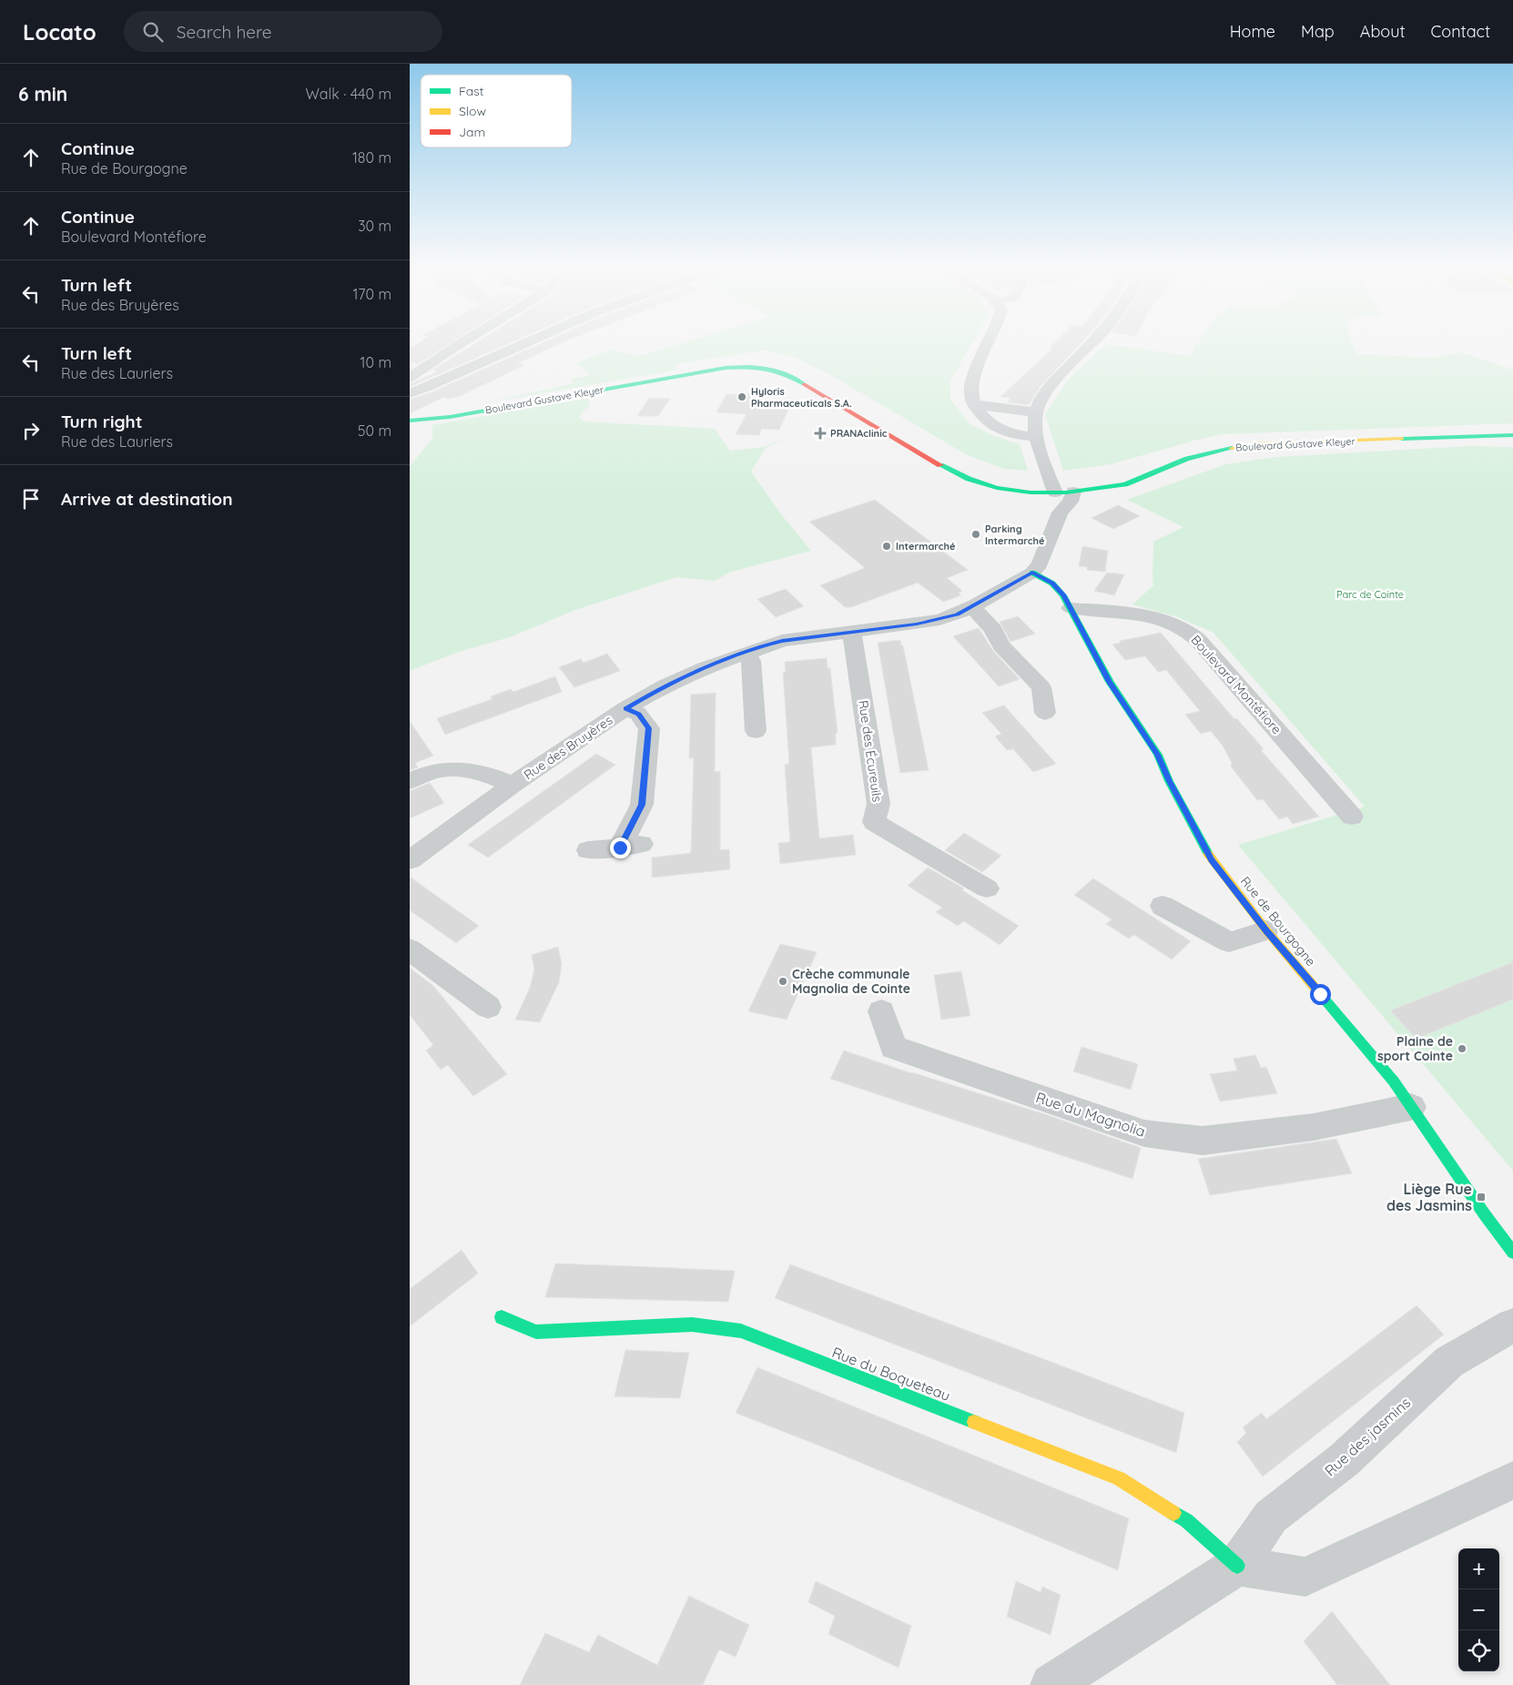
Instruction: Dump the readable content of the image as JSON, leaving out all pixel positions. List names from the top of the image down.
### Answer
{
  "streets": {
    "street": [
      "Boulevard Gustave Kleyer",
      "Boulevard Montéfiore",
      "Rue des Bruyères",
      "Rue des Écureuils",
      "Rue de Bourgogne",
      "Rue du Magnolia",
      "Rue du Boqueteau",
      "Rue des jasmins"
    ]
  },
  "crossings": [
    ["Boulevard Montéfiore", "Rue de Bourgogne"],
    ["Rue des Bruyères", "Rue des Écureuils"],
    ["Rue de Bourgogne", "Rue du Magnolia"],
    ["Rue du Boqueteau", "Rue des jasmins"]
  ],
  "parks": ["Parc de Cointe"],
  "places": {
    "other": [
      "Hyloris Pharmaceuticals S.A.",
      "Parking Intermarché",
      "Intermarché",
      "Crèche communale Magnolia de Cointe",
      "Plaine de sport Cointe"
    ],
    "health": ["PRANAclinic"],
    "transit": ["Liège Rue des Jasmins"]
  },
  "legend": ["Fast", "Slow", "Jam"],
  "page": {
    "header": "Locato",
    "search": "Search here",
    "nav": [
      "Home",
      "Map",
      "About",
      "Contact"
    ],
    "heading": ["6 min", "Walk · 440 m"],
    "list": [
      ["Continue", "Rue de Bourgogne", "180 m"],
      ["Continue", "Boulevard Montéfiore", "30 m"],
      ["Turn left", "Rue des Bruyères", "170 m"],
      ["Turn left", "Rue des Lauriers", "10 m"],
      ["Turn right", "Rue des Lauriers", "50 m"],
      "Arrive at destination"
    ],
    "map_buttons": ["+", "−"]
  }
}
